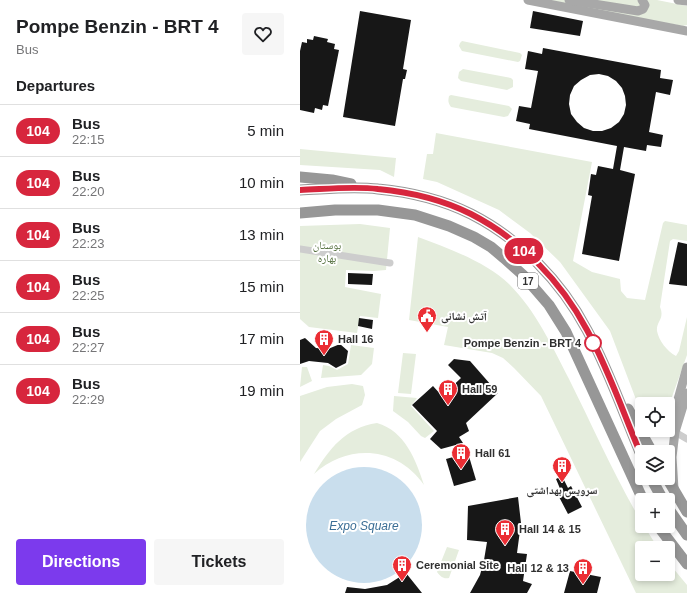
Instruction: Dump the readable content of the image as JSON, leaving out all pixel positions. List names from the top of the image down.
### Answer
{
  "streets": {
    "highway": ["17"]
  },
  "water": ["Expo Square"],
  "parks": ["بوستان بهاره"],
  "places": {
    "public building": ["آتش نشانی"],
    "other": ["Pompe Benzin - BRT 4"],
    "building": [
      "Hall 16",
      "Hall 59",
      "Hall 61",
      "سرویس بهداشتی",
      "Hall 14 & 15",
      "Ceremonial Site",
      "Hall 12 & 13"
    ]
  },
  "lines": ["bus line 104"],
  "page": {
    "heading": [
      ["Pompe Benzin - BRT 4", "Bus"],
      "Departures"
    ],
    "on_map": "104",
    "list": [
      {
        "mark": "104",
        "name": "Bus",
        "note": "22:15",
        "value": "5 min"
      },
      {
        "mark": "104",
        "name": "Bus",
        "note": "22:20",
        "value": "10 min"
      },
      {
        "mark": "104",
        "name": "Bus",
        "note": "22:23",
        "value": "13 min"
      },
      {
        "mark": "104",
        "name": "Bus",
        "note": "22:25",
        "value": "15 min"
      },
      {
        "mark": "104",
        "name": "Bus",
        "note": "22:27",
        "value": "17 min"
      },
      {
        "mark": "104",
        "name": "Bus",
        "note": "22:29",
        "value": "19 min"
      }
    ],
    "map_buttons": ["+", "−"],
    "buttons": ["Directions", "Tickets"]
  }
}
